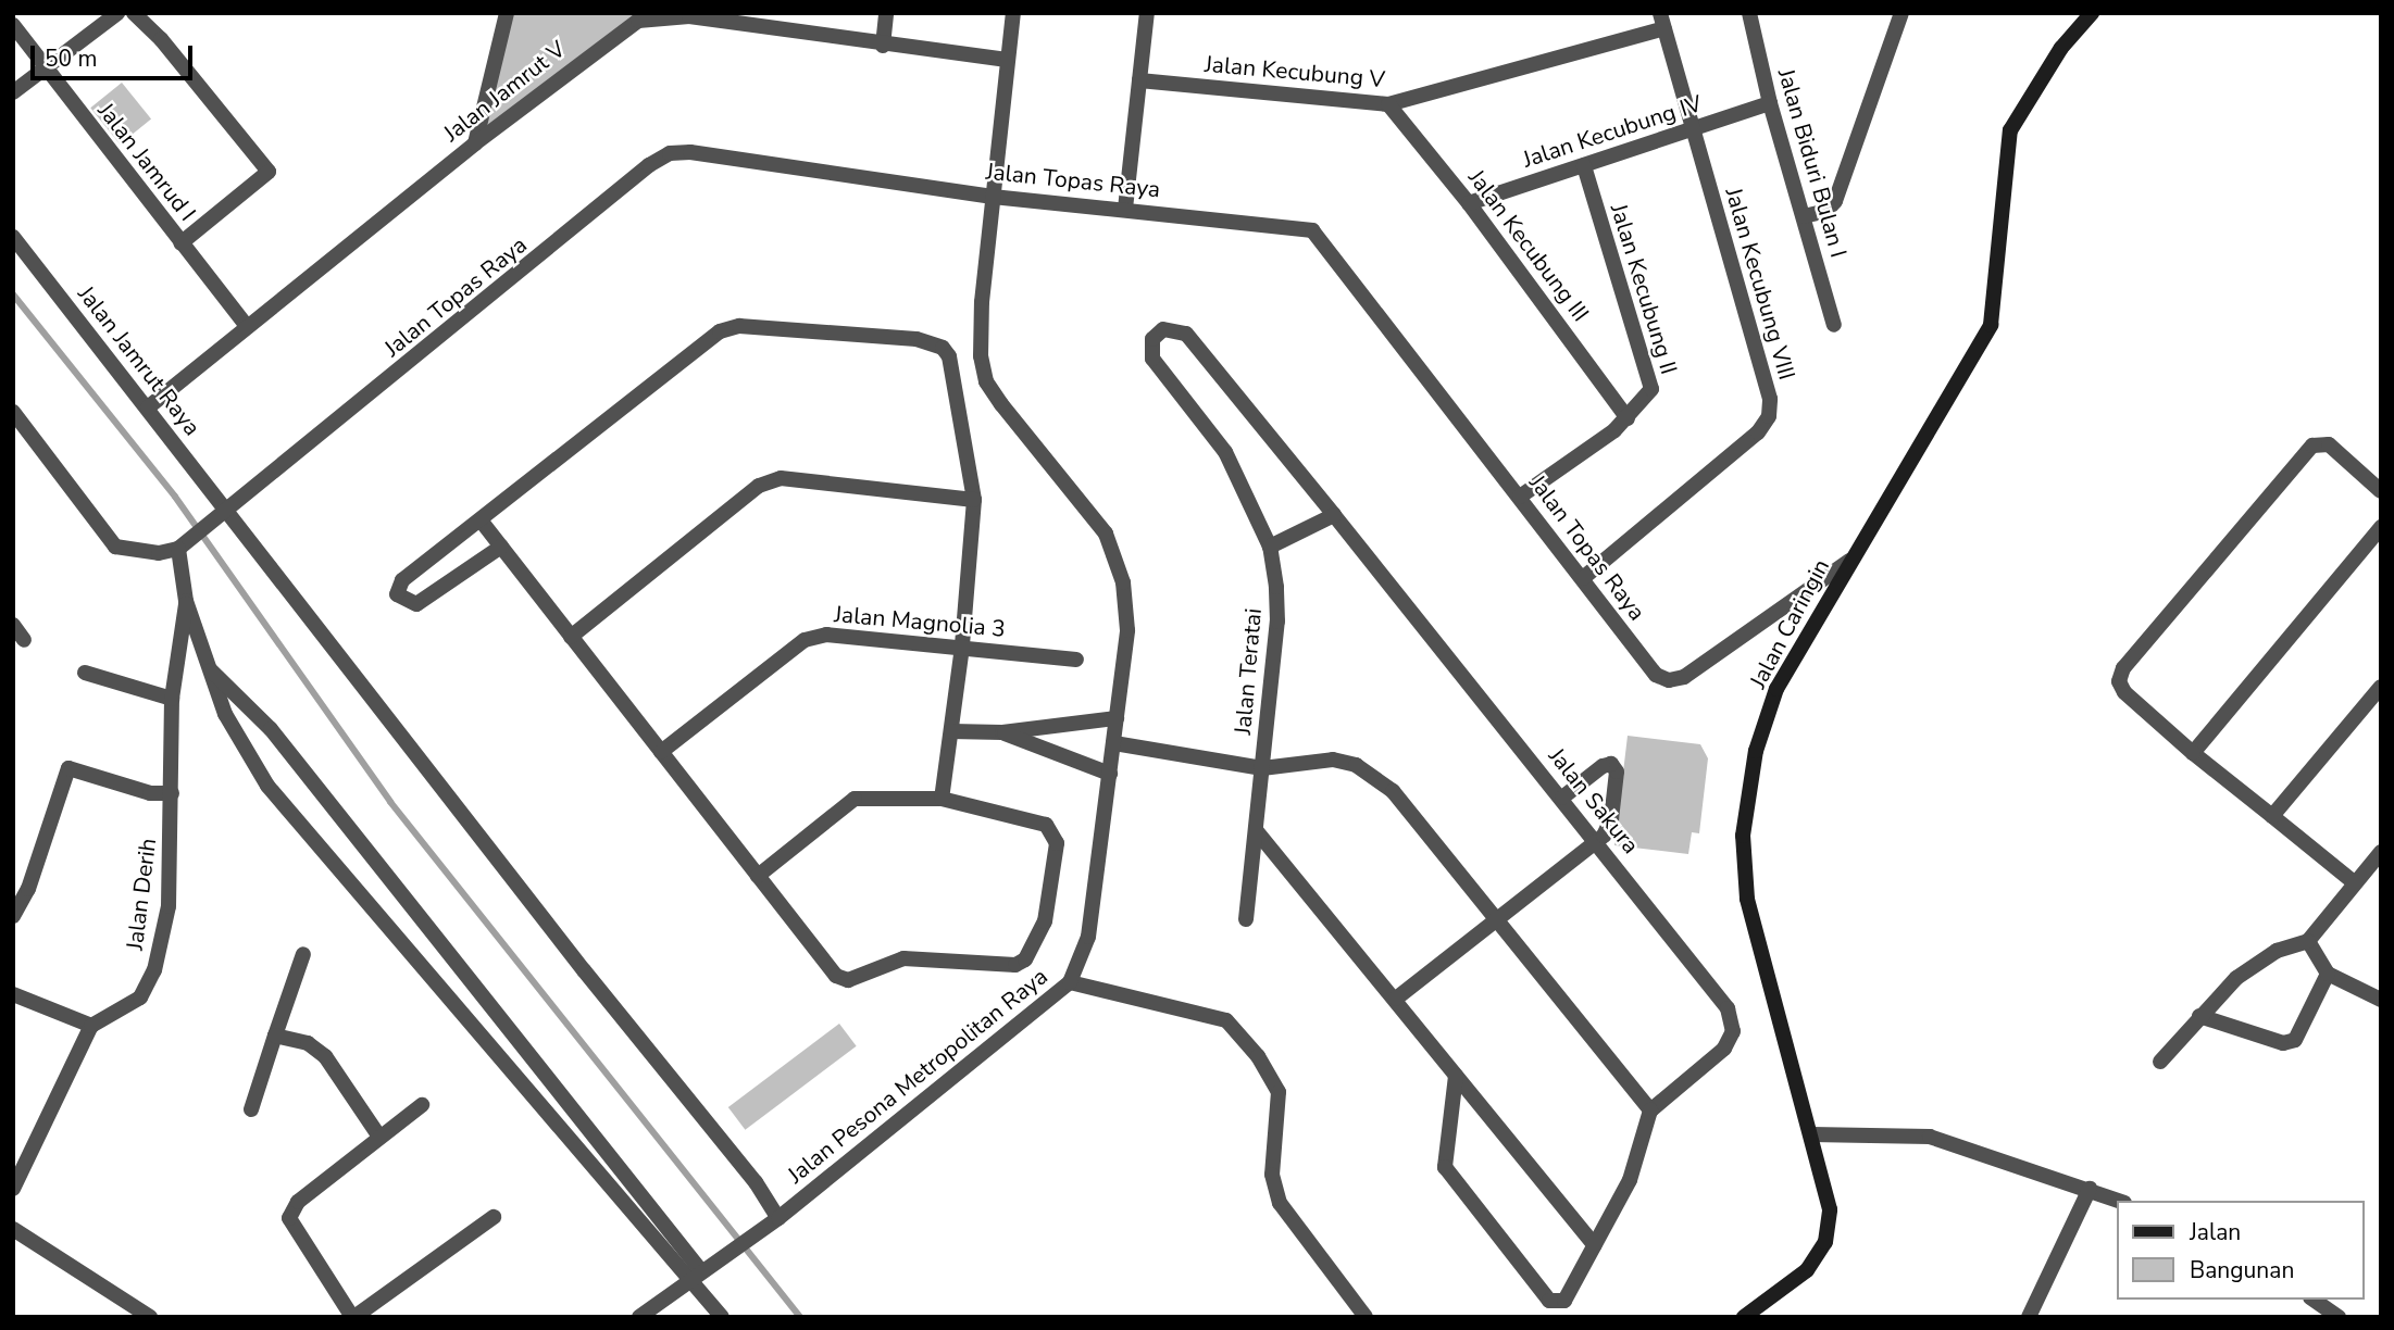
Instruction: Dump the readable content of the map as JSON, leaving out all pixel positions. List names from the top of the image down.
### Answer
{
  "streets": {
    "main road": ["Jalan Caringin"],
    "street": [
      "Jalan Kecubung V",
      "Jalan Jamrut V",
      "Jalan Kecubung IV",
      "Jalan Jamrud I",
      "Jalan Biduri Bulan I",
      "Jalan Topas Raya",
      "Jalan Kecubung III",
      "Jalan Kecubung VIII",
      "Jalan Kecubung II",
      "Jalan Jamrut Raya",
      "Jalan Magnolia 3",
      "Jalan Teratai",
      "Jalan Sakura",
      "Jalan Derih",
      "Jalan Pesona Metropolitan Raya"
    ]
  },
  "crossings": [
    ["Jalan Kecubung V", "Jalan Kecubung III"],
    ["Jalan Kecubung V", "Jalan Kecubung VIII"],
    ["Jalan Jamrut V", "Jalan Jamrud I"],
    ["Jalan Jamrut V", "Jalan Jamrut Raya"],
    ["Jalan Jamrut V", "Jalan Pesona Metropolitan Raya"],
    ["Jalan Kecubung IV", "Jalan Biduri Bulan I"],
    ["Jalan Kecubung IV", "Jalan Kecubung III"],
    ["Jalan Kecubung IV", "Jalan Kecubung VIII"],
    ["Jalan Kecubung IV", "Jalan Kecubung II"],
    ["Jalan Topas Raya", "Jalan Kecubung VIII"],
    ["Jalan Topas Raya", "Jalan Jamrut Raya"],
    ["Jalan Topas Raya", "Jalan Caringin"],
    ["Jalan Topas Raya", "Jalan Pesona Metropolitan Raya"],
    ["Jalan Kecubung III", "Jalan Kecubung II"],
    ["Jalan Jamrut Raya", "Jalan Pesona Metropolitan Raya"],
    ["Jalan Teratai", "Jalan Sakura"]
  ],
  "legend": ["Jalan", "Bangunan"],
  "scale_bar": "50 m"
}
